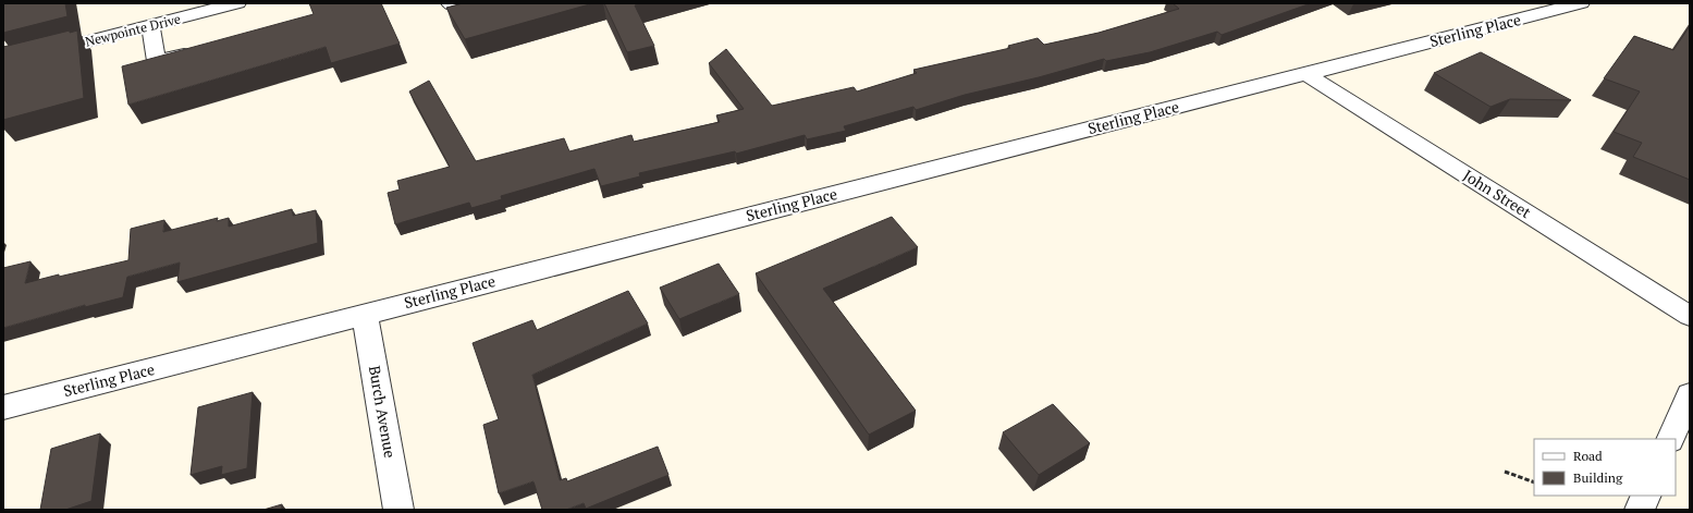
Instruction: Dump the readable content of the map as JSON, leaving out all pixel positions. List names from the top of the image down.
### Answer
{
  "streets": {
    "street": [
      "Newpointe Drive",
      "Sterling Place",
      "John Street",
      "Burch Avenue"
    ]
  },
  "crossings": [
    ["Sterling Place", "John Street"],
    ["Sterling Place", "Burch Avenue"]
  ],
  "legend": ["Road", "Building"]
}
